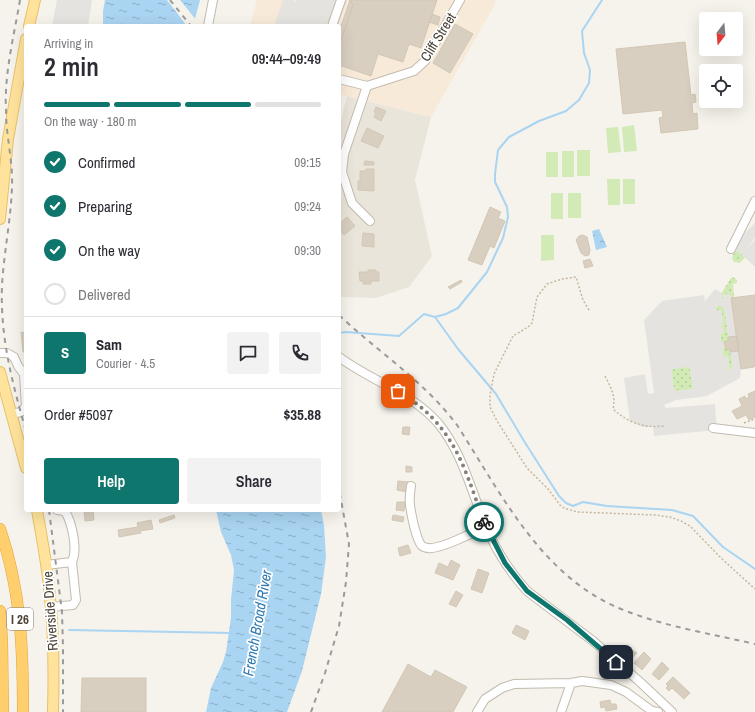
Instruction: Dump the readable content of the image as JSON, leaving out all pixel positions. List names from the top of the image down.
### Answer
{
  "streets": {
    "highway": ["I 26"],
    "main road": ["Riverside Drive"],
    "street": ["Cliff Street"]
  },
  "water": ["French Broad River"],
  "north": "bottom",
  "page": {
    "heading": ["2 min", "Arriving in", "09:44–09:49"],
    "panel": [
      "Sam",
      "Courier · 4.5",
      "Order #5097",
      "$35.88"
    ],
    "bar": "On the way · 180 m",
    "list": [
      ["Confirmed", "09:15"],
      ["Preparing", "09:24"],
      ["On the way", "09:30"],
      "Delivered"
    ],
    "round": "S",
    "buttons": ["Help", "Share"]
  }
}
